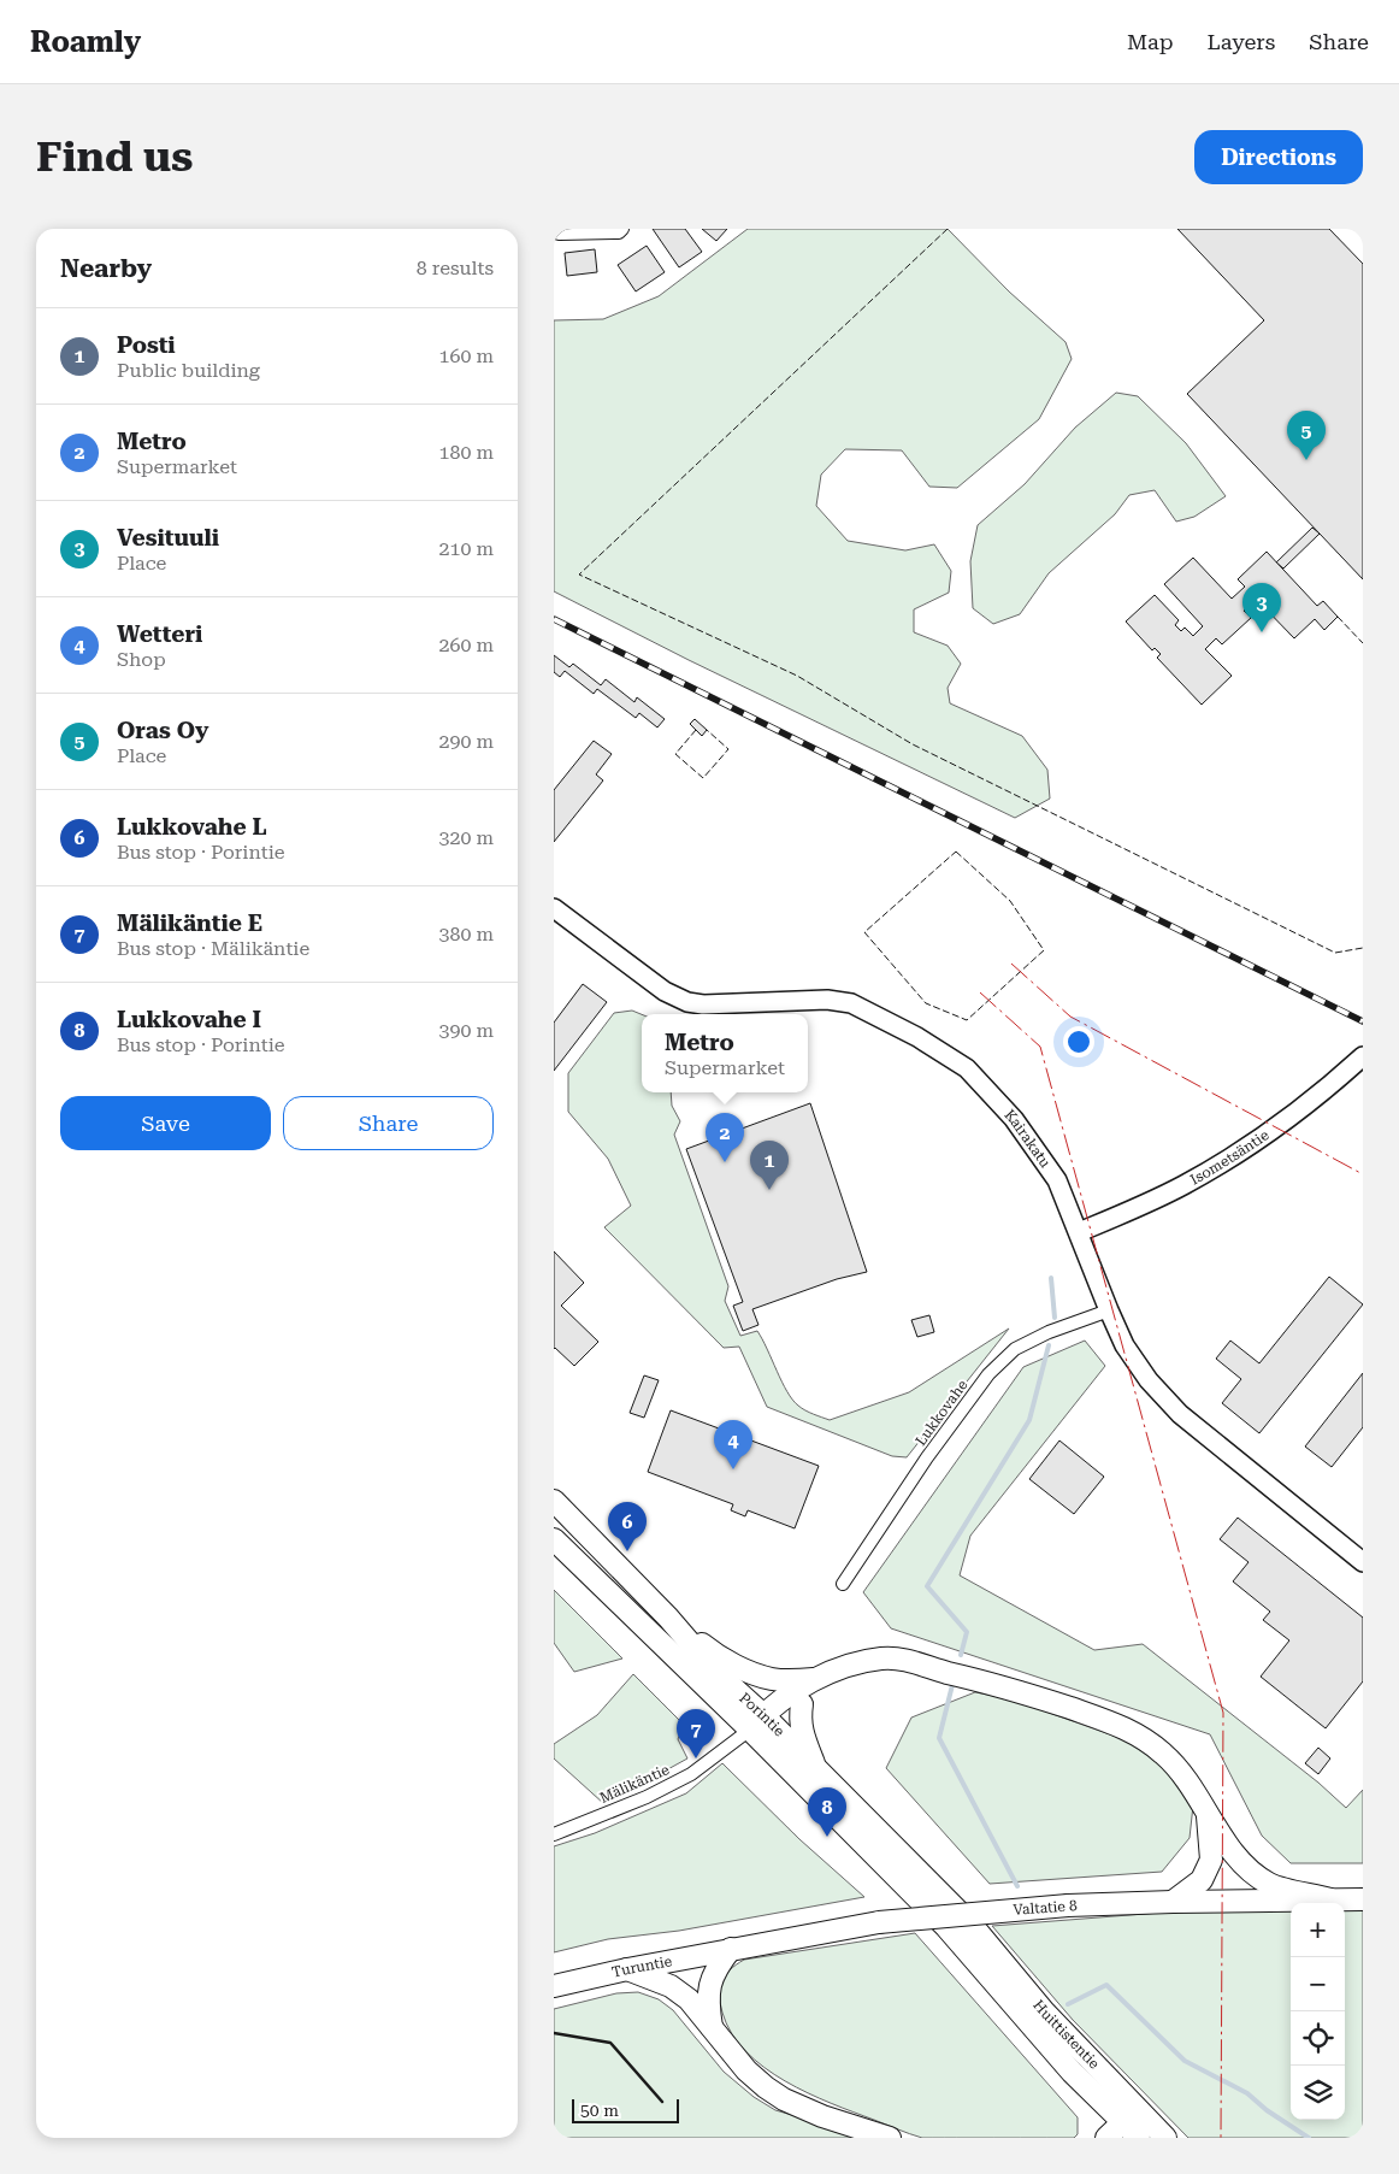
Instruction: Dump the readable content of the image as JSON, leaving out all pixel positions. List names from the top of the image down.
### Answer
{
  "streets": {
    "highway": [
      "Porintie",
      "Valtatie 8",
      "Turuntie",
      "Huittistentie"
    ],
    "main road": ["Kairakatu", "Isometsäntie"],
    "street": ["Lukkovahe", "Mälikäntie"]
  },
  "crossings": [
    ["Kairakatu", "Isometsäntie"],
    ["Kairakatu", "Lukkovahe"],
    ["Porintie", "Mälikäntie"],
    ["Porintie", "Huittistentie"],
    ["Valtatie 8", "Turuntie"]
  ],
  "scale_bar": "50 m",
  "page": {
    "header": "Roamly",
    "nav": ["Map", "Layers", "Share"],
    "buttons": [
      "Directions",
      ["Save", "Share"]
    ],
    "title": "Find us",
    "heading": ["Nearby", "8 results"],
    "list": [
      {
        "mark": "1",
        "name": "Posti",
        "note": "Public building",
        "value": "160 m"
      },
      {
        "mark": "2",
        "name": "Metro",
        "note": "Supermarket",
        "value": "180 m"
      },
      {
        "mark": "3",
        "name": "Vesituuli",
        "note": "Place",
        "value": "210 m"
      },
      {
        "mark": "4",
        "name": "Wetteri",
        "note": "Shop",
        "value": "260 m"
      },
      {
        "mark": "5",
        "name": "Oras Oy",
        "note": "Place",
        "value": "290 m"
      },
      {
        "mark": "6",
        "name": "Lukkovahe L",
        "note": "Bus stop · Porintie",
        "value": "320 m"
      },
      {
        "mark": "7",
        "name": "Mälikäntie E",
        "note": "Bus stop · Mälikäntie",
        "value": "380 m"
      },
      {
        "mark": "8",
        "name": "Lukkovahe I",
        "note": "Bus stop · Porintie",
        "value": "390 m"
      }
    ],
    "pins": [
      "5",
      "3",
      "2",
      "1",
      "4",
      "6",
      "7",
      "8"
    ],
    "popup": ["Metro", "Supermarket"],
    "map_buttons": ["+", "−"],
    "scale": "50 m"
  }
}
